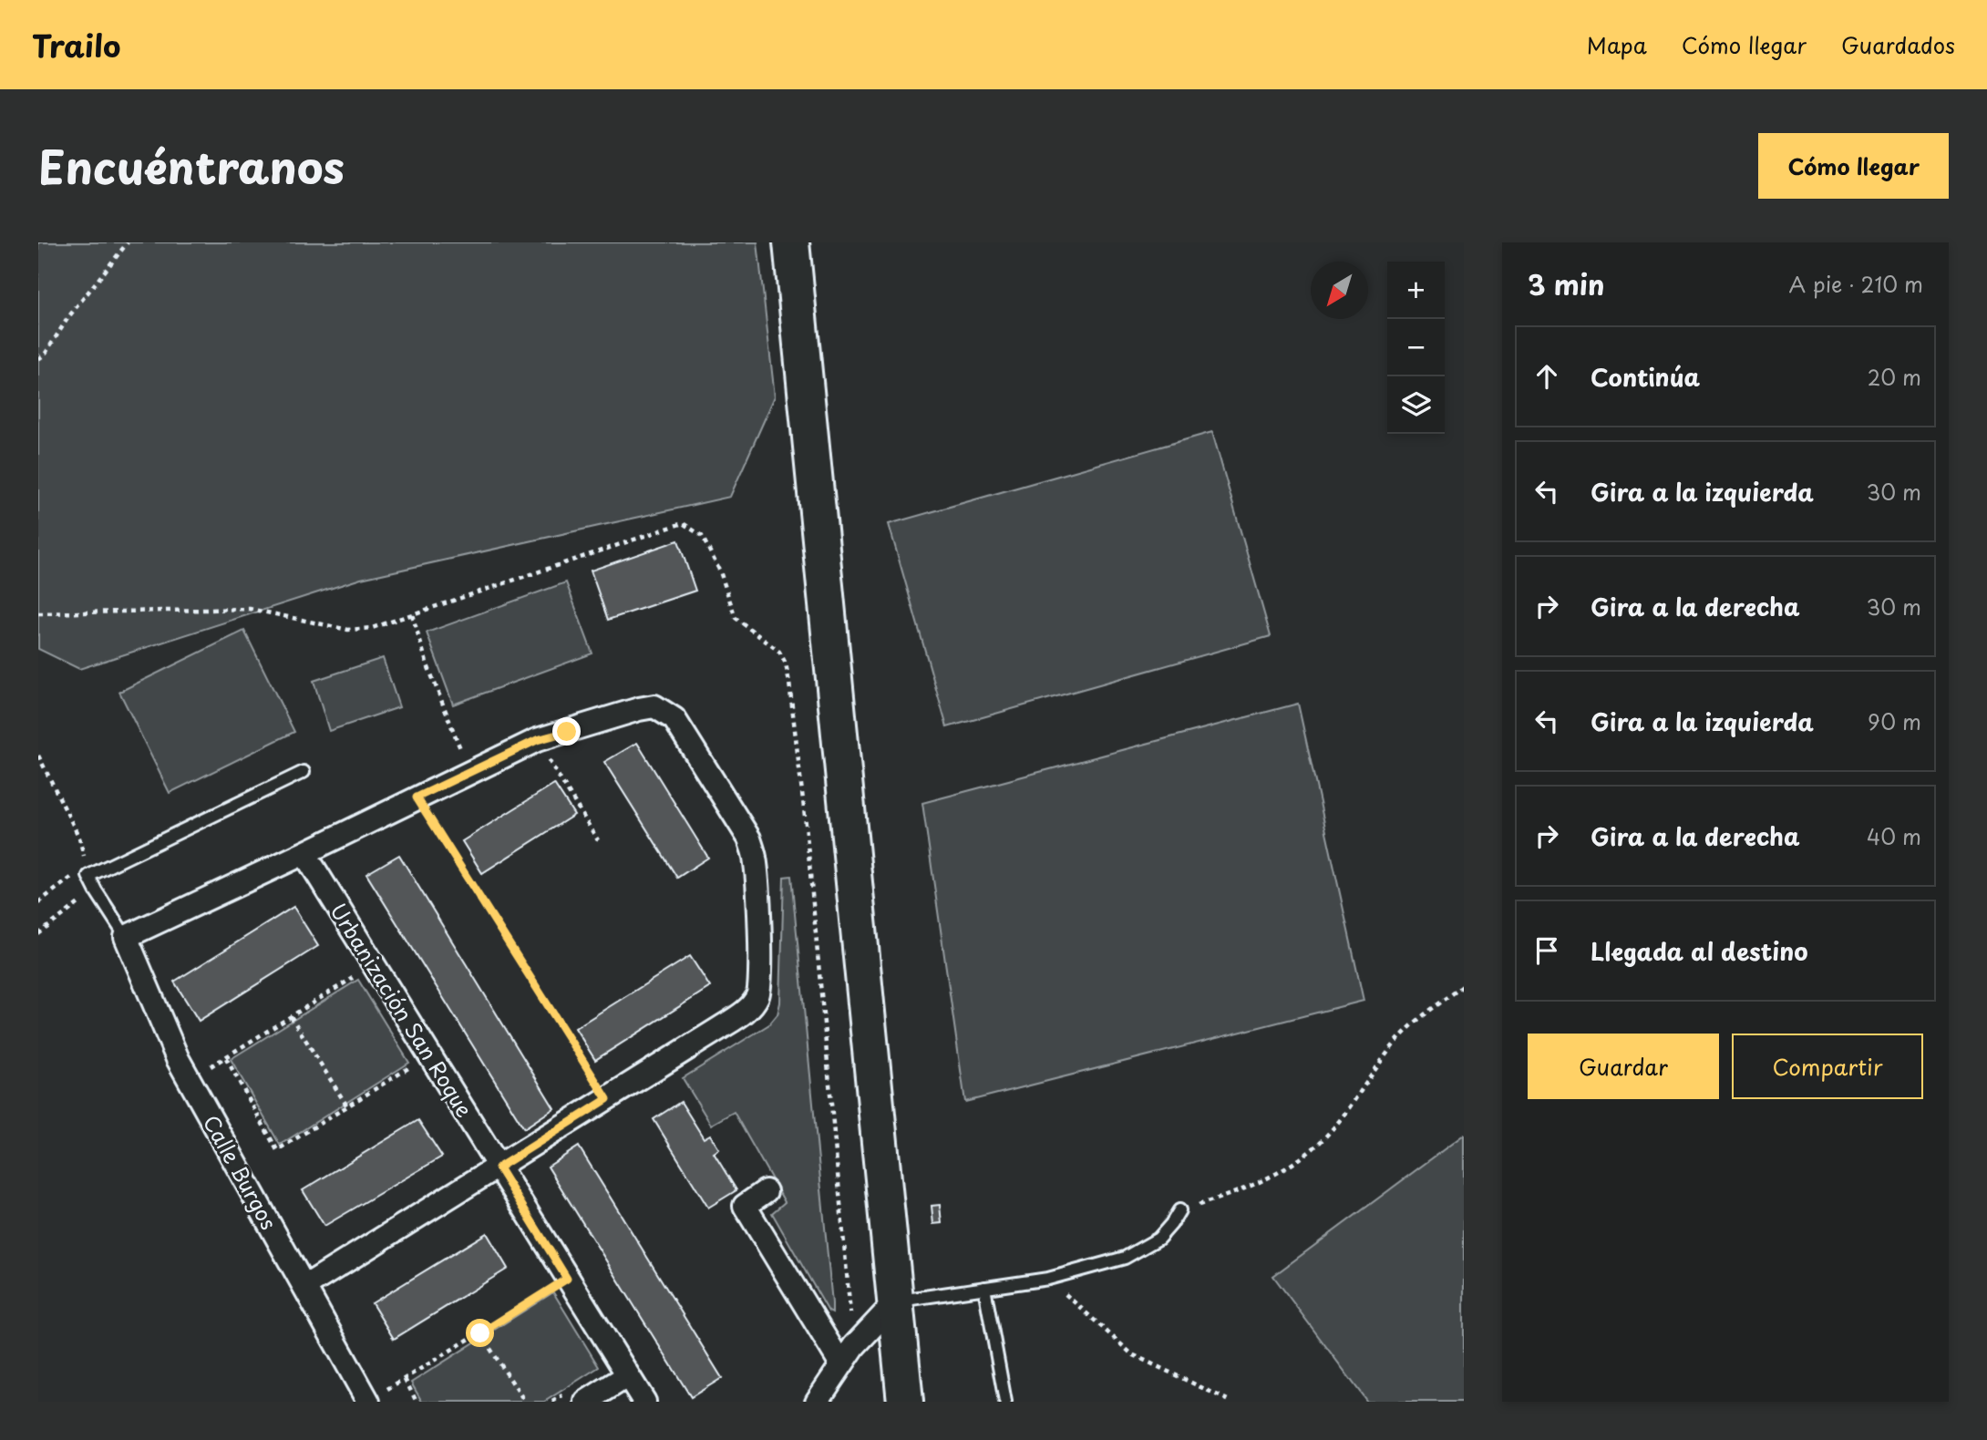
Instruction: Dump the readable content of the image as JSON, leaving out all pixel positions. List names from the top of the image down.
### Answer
{
  "streets": {
    "street": ["Urbanización San Roque", "Calle Burgos"]
  },
  "crossings": [
    ["Urbanización San Roque", "Calle Burgos"]
  ],
  "north": "bottom left",
  "page": {
    "header": "Trailo",
    "nav": ["Mapa", "Cómo llegar", "Guardados"],
    "title": "Encuéntranos",
    "buttons": [
      "Cómo llegar",
      ["Guardar", "Compartir"]
    ],
    "heading": ["3 min", "A pie · 210 m"],
    "map_buttons": ["+", "−"],
    "list": [
      ["Continúa", "20 m"],
      ["Gira a la izquierda", "30 m"],
      ["Gira a la derecha", "30 m"],
      ["Gira a la izquierda", "90 m"],
      ["Gira a la derecha", "40 m"],
      "Llegada al destino"
    ]
  }
}
